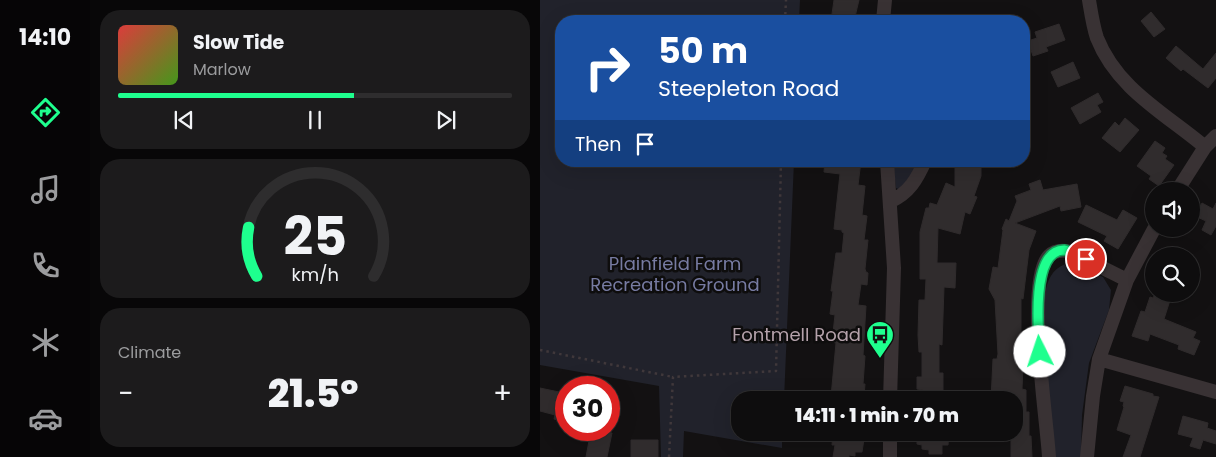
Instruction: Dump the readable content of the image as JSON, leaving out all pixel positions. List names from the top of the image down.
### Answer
{
  "parks": ["Plainfield Farm Recreation Ground"],
  "places": {
    "bus stop": ["Fontmell Road"]
  },
  "page": {
    "tabs": "14:10",
    "turn": ["50 m", "Steepleton Road"],
    "song": ["Slow Tide", "Marlow"],
    "then": "Then",
    "tile": "Climate",
    "heat": ["−", "21.5°", "+"],
    "limit": "30",
    "trip": "14:11 · 1 min · 70 m",
    "gauge": ["25", "km/h"]
  }
}
